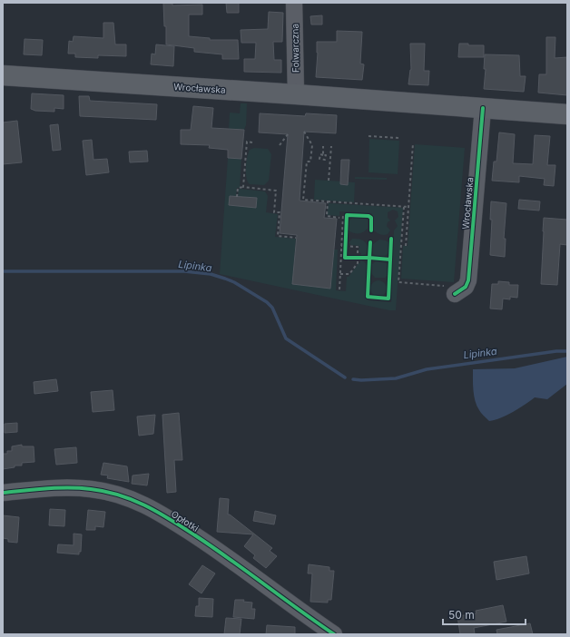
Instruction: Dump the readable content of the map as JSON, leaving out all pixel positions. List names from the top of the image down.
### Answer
{
  "streets": {
    "main road": ["Wrocławska"],
    "street": ["Folwarczna", "Opłotki"]
  },
  "crossings": [
    ["Folwarczna", "Wrocławska"]
  ],
  "water": ["Lipinka"],
  "scale_bar": "50 m"
}
